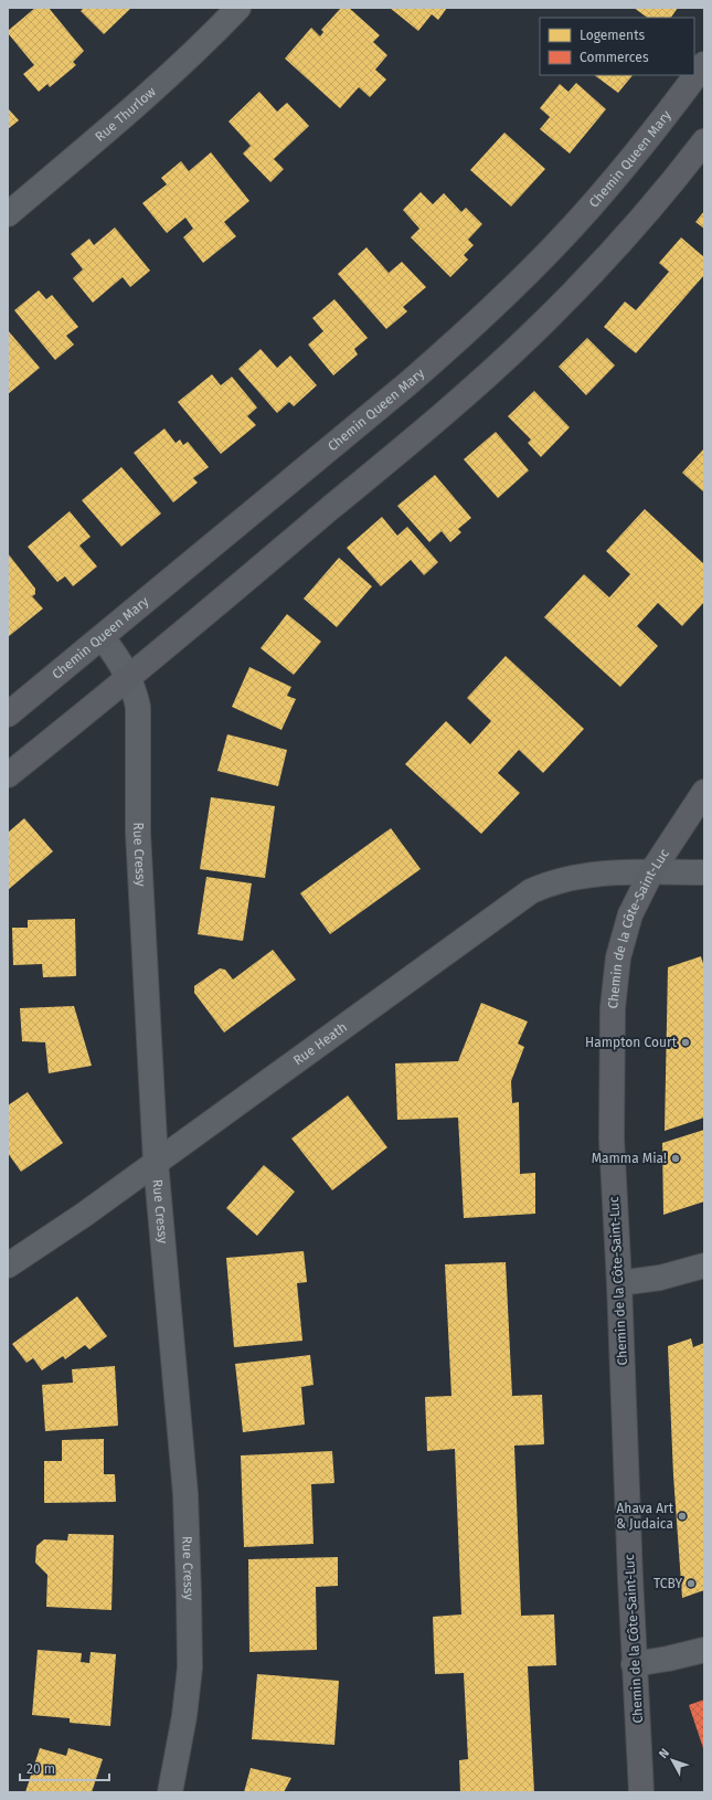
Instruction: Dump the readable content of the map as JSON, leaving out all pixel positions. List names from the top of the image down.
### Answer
{
  "streets": {
    "street": [
      "Rue Thurlow",
      "Chemin Queen Mary",
      "Rue Cressy",
      "Chemin de la Côte-Saint-Luc",
      "Rue Heath"
    ]
  },
  "crossings": [
    ["Chemin Queen Mary", "Rue Cressy"],
    ["Rue Cressy", "Rue Heath"],
    ["Chemin de la Côte-Saint-Luc", "Rue Heath"]
  ],
  "places": [
    "Hampton Court",
    "Mamma Mia!",
    "Ahava Art & Judaica",
    "TCBY"
  ],
  "legend": ["Logements", "Commerces"],
  "scale_bar": "20 m",
  "north": "top left"
}
